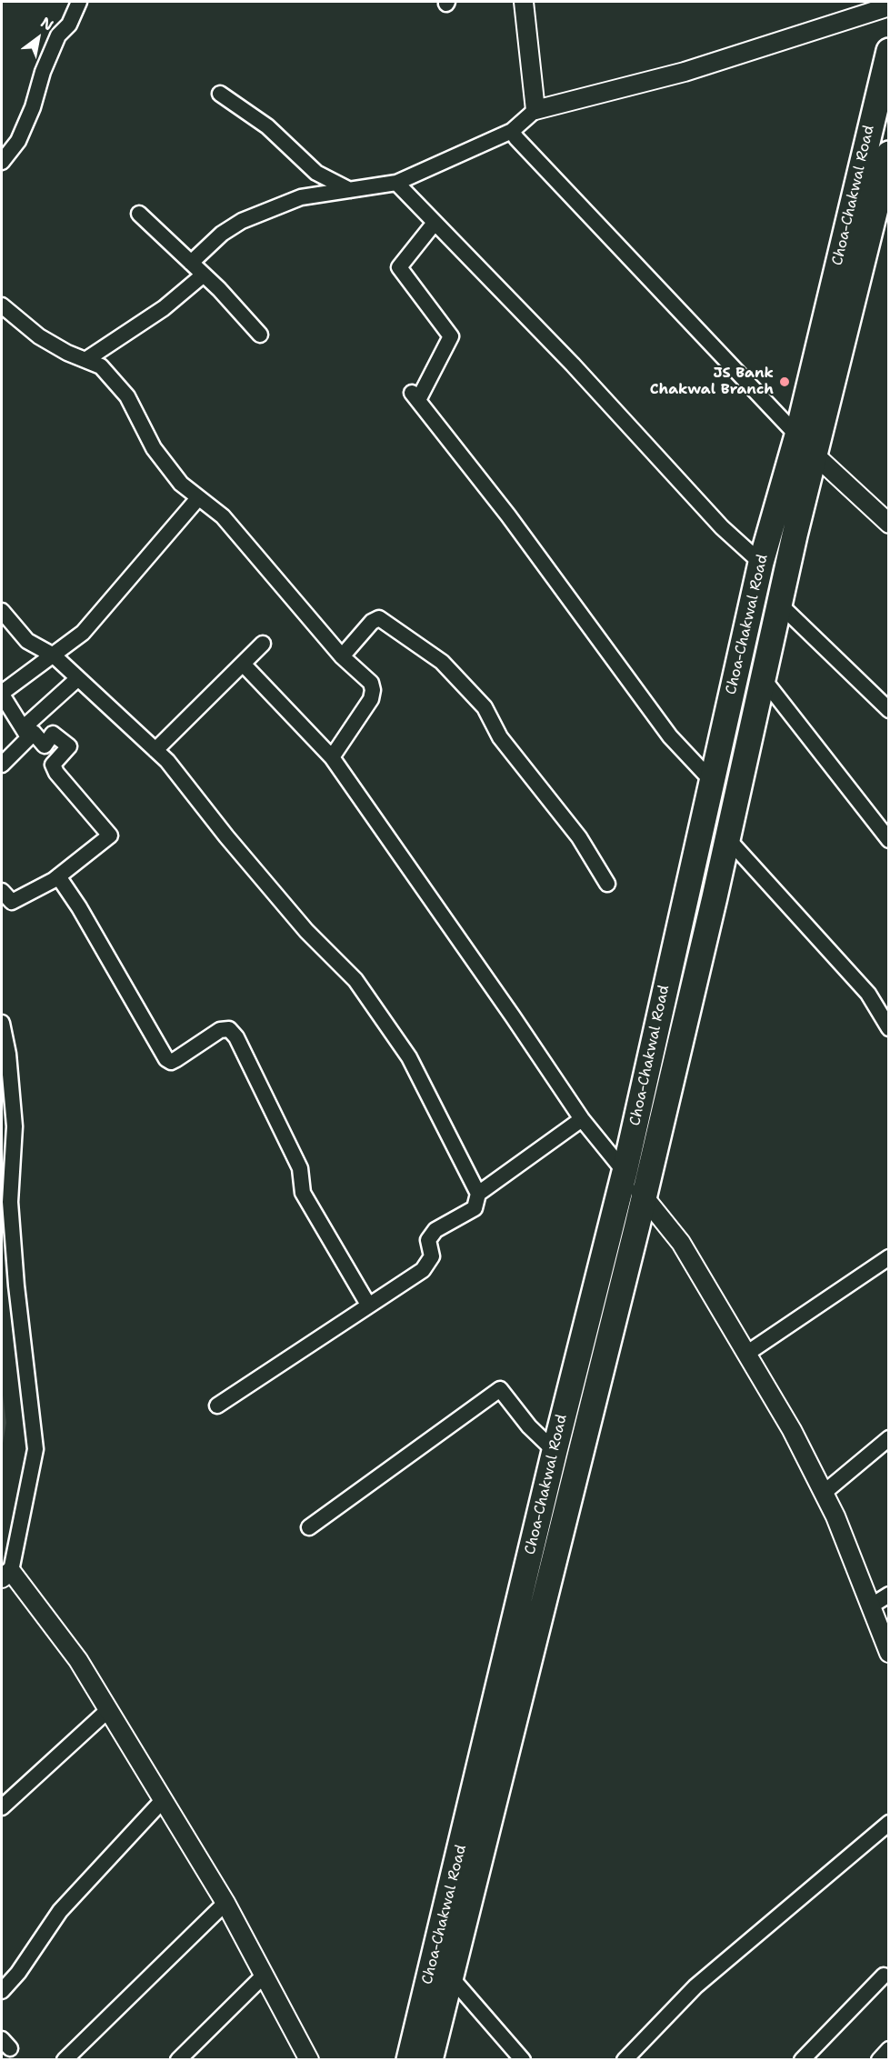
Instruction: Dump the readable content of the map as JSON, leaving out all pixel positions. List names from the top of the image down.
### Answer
{
  "streets": {
    "highway": ["Choa-Chakwal Road"]
  },
  "places": ["JS Bank Chakwal Branch"],
  "north": "top right"
}
